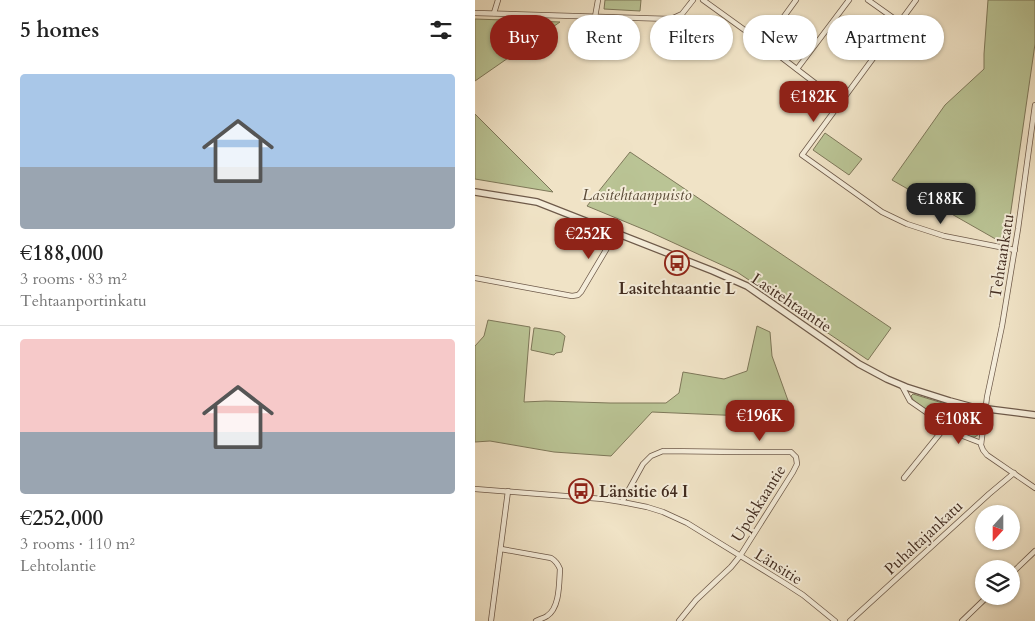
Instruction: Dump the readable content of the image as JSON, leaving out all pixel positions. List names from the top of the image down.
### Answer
{
  "streets": {
    "street": [
      "Tehtaankatu",
      "Lasitehtaantie",
      "Upokkaantie",
      "Puhaltajankatu",
      "Länsitie"
    ]
  },
  "crossings": [
    ["Tehtaankatu", "Lasitehtaantie"],
    ["Upokkaantie", "Länsitie"]
  ],
  "parks": ["Lasitehtaanpuisto"],
  "places": {
    "bus stop": ["Lasitehtaantie L", "Länsitie 64 I"]
  },
  "north": "bottom",
  "page": {
    "heading": "5 homes",
    "chip": [
      "Buy",
      "Rent",
      "Filters",
      "New",
      "Apartment"
    ],
    "list": [
      {
        "name": "€188,000",
        "note": "3 rooms · 83 m² · Tehtaanportinkatu"
      },
      {
        "name": "€252,000",
        "note": "3 rooms · 110 m² · Lehtolantie"
      }
    ],
    "price": [
      "€182K",
      "€188K",
      "€252K",
      "€196K",
      "€108K"
    ]
  }
}
